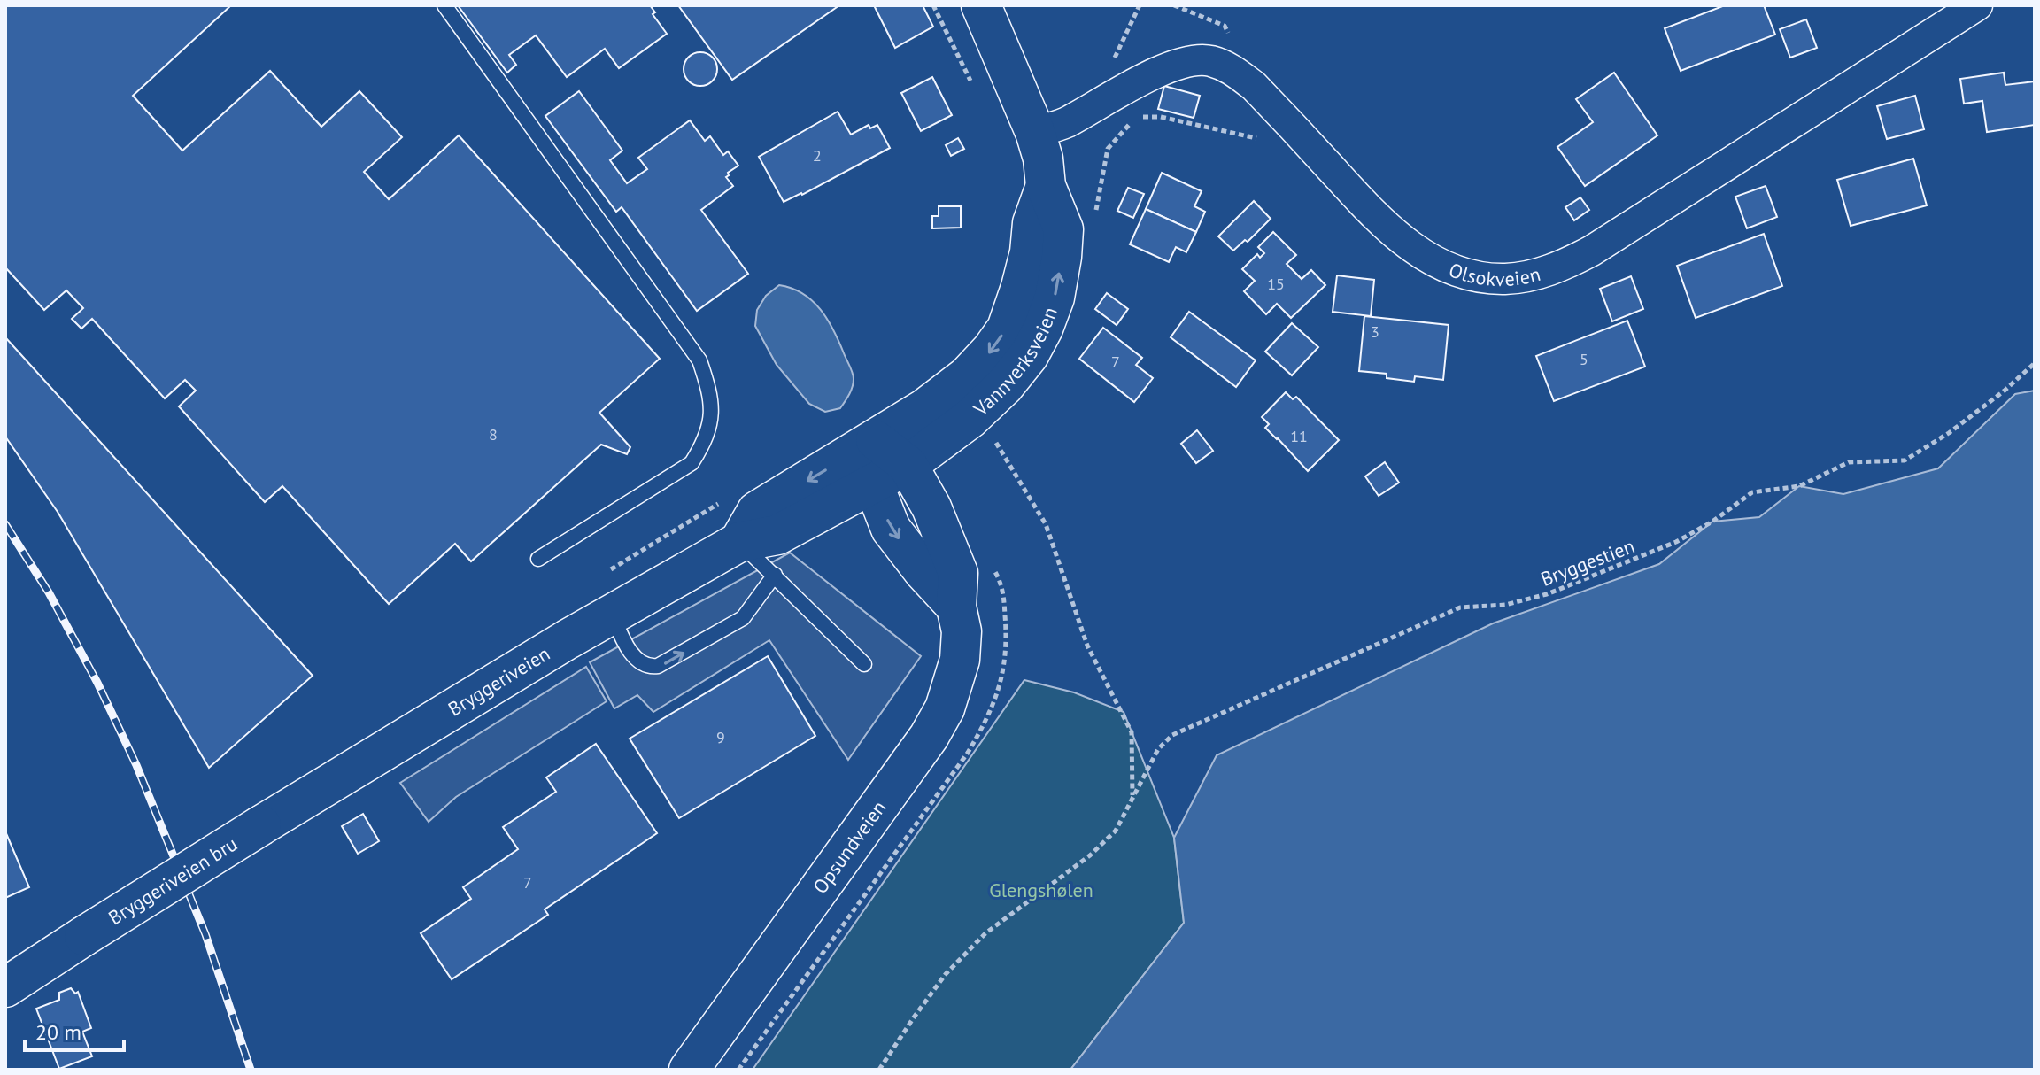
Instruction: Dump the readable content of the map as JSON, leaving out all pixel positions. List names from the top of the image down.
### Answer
{
  "streets": {
    "main road": [
      "Vannverksveien",
      "Bryggeriveien",
      "Opsundveien",
      "Bryggeriveien bru"
    ],
    "street": ["Olsokveien"],
    "path": ["Bryggestien"]
  },
  "crossings": [
    ["Olsokveien", "Vannverksveien"],
    ["Vannverksveien", "Bryggeriveien"],
    ["Vannverksveien", "Opsundveien"],
    ["Bryggeriveien", "Bryggeriveien bru"]
  ],
  "parks": ["Glengshølen"],
  "house_numbers": [
    "2",
    "15",
    "3",
    "5",
    "7",
    "8",
    "11",
    "9",
    "7"
  ],
  "scale_bar": "20 m"
}
